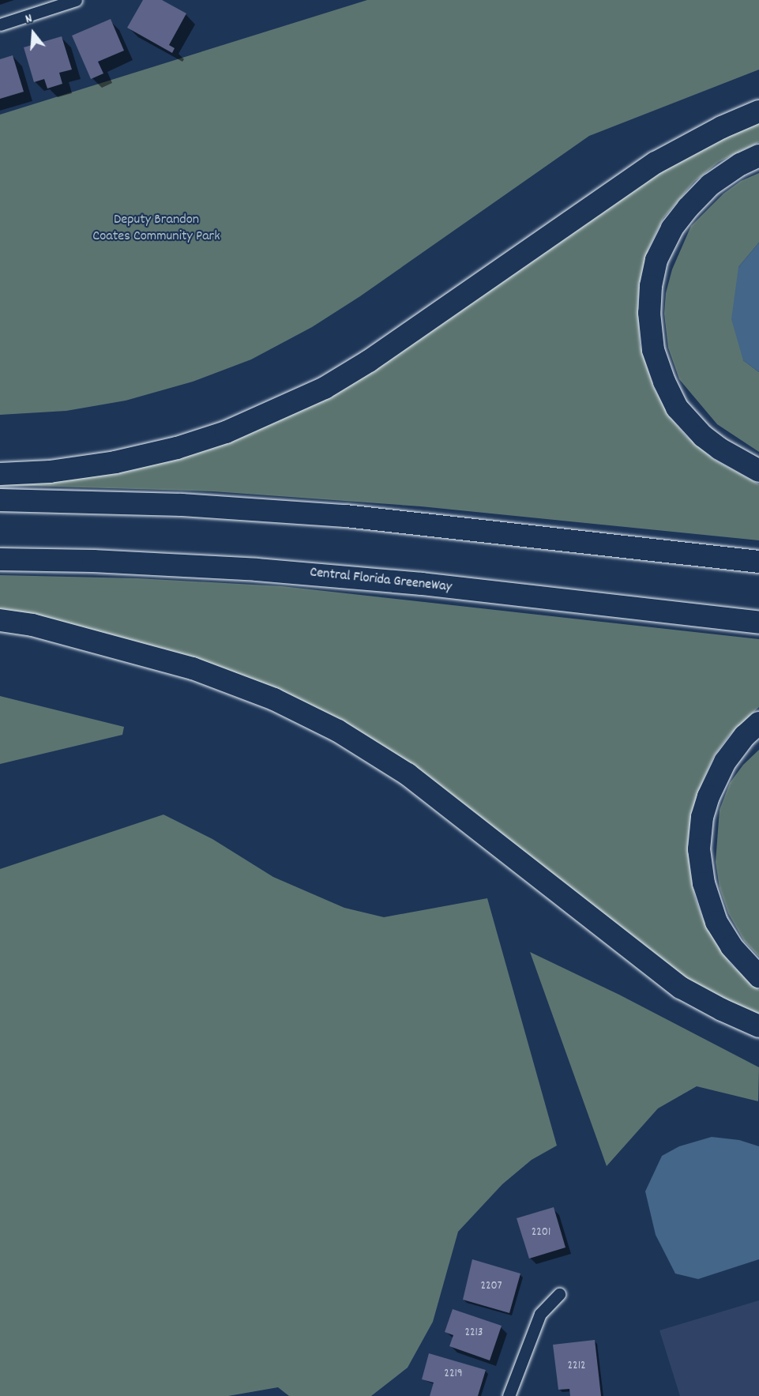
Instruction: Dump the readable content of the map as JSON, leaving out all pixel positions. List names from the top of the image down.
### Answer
{
  "streets": {
    "highway": ["Central Florida GreeneWay"]
  },
  "parks": ["Deputy Brandon Coates Community Park"],
  "house_numbers": [
    "2201",
    "2207",
    "2213",
    "2212",
    "2219"
  ],
  "north": "top"
}
